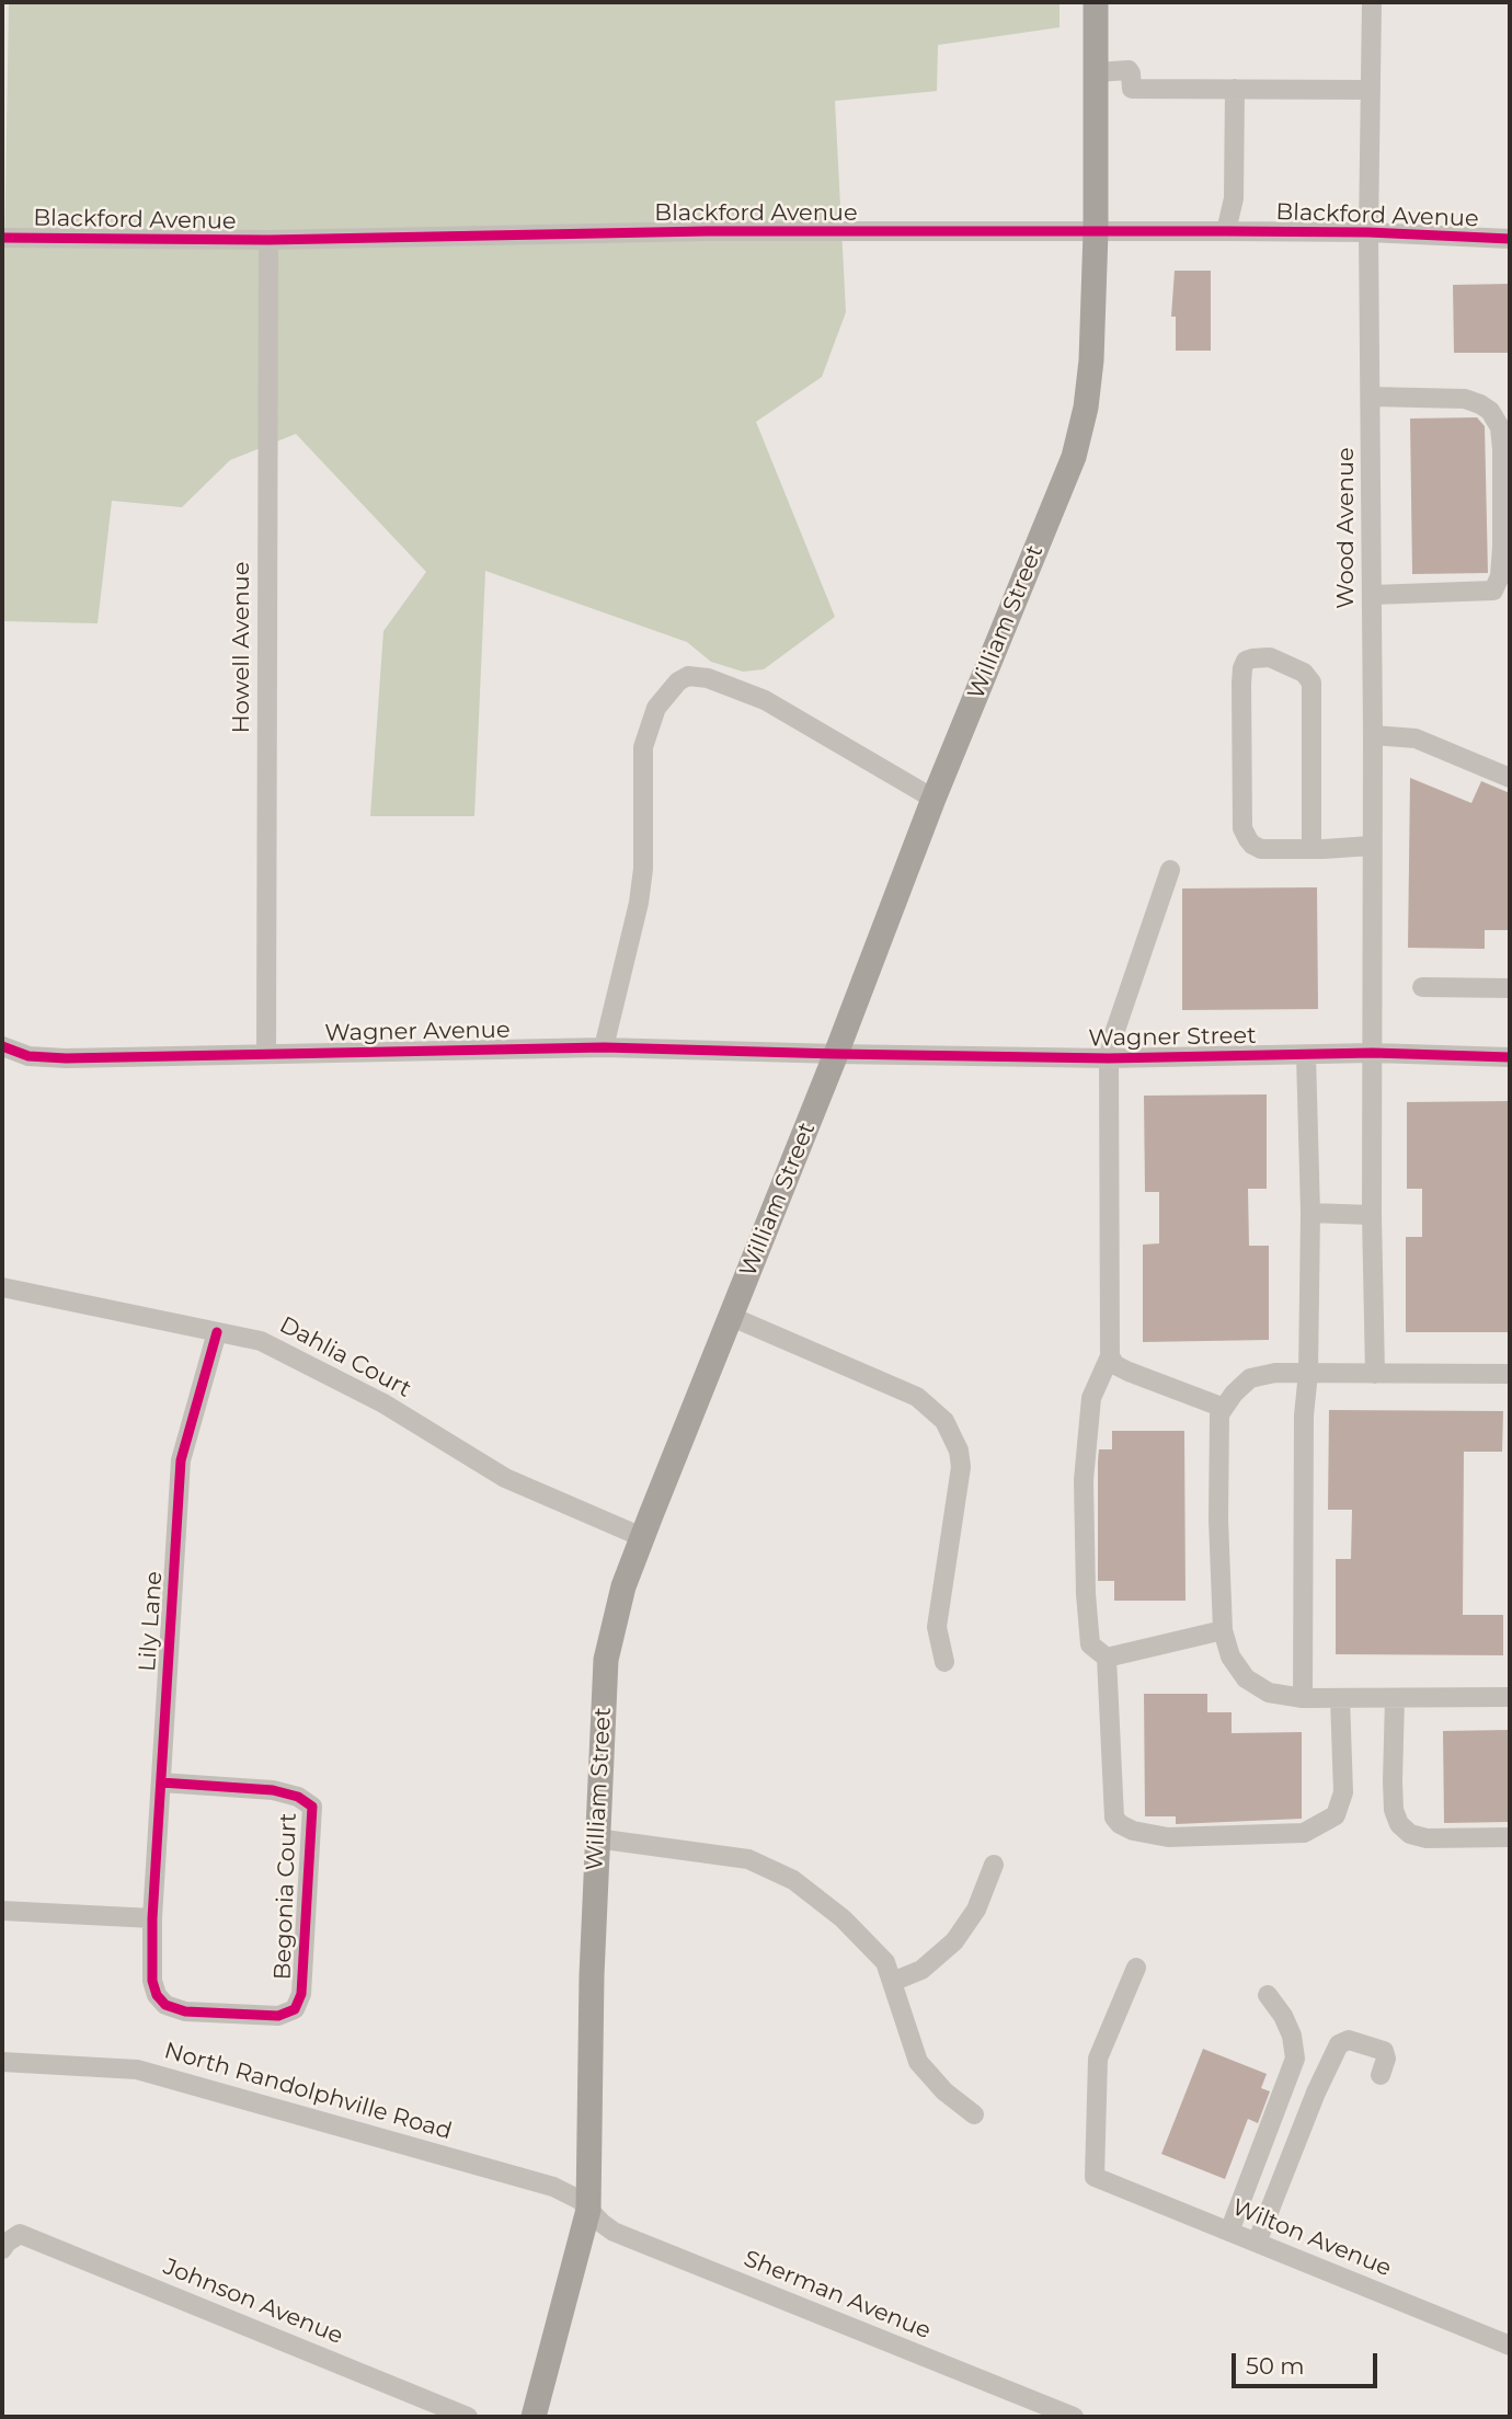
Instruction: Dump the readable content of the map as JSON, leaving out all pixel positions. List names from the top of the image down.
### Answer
{
  "streets": {
    "main road": ["William Street"],
    "street": [
      "Blackford Avenue",
      "Wood Avenue",
      "Howell Avenue",
      "Wagner Avenue",
      "Wagner Street",
      "Dahlia Court",
      "Lily Lane",
      "Begonia Court",
      "North Randolphville Road",
      "Wilton Avenue",
      "Sherman Avenue",
      "Johnson Avenue"
    ]
  },
  "crossings": [
    ["Blackford Avenue", "Wood Avenue"],
    ["Blackford Avenue", "William Street"],
    ["Blackford Avenue", "Howell Avenue"],
    ["Wood Avenue", "Wagner Street"],
    ["William Street", "Wagner Avenue"],
    ["William Street", "Wagner Street"],
    ["William Street", "Dahlia Court"],
    ["William Street", "North Randolphville Road"],
    ["William Street", "Sherman Avenue"],
    ["Howell Avenue", "Wagner Avenue"],
    ["Wagner Avenue", "Wagner Street"],
    ["Dahlia Court", "Lily Lane"],
    ["Lily Lane", "Begonia Court"],
    ["North Randolphville Road", "Sherman Avenue"]
  ],
  "scale_bar": "50 m"
}
